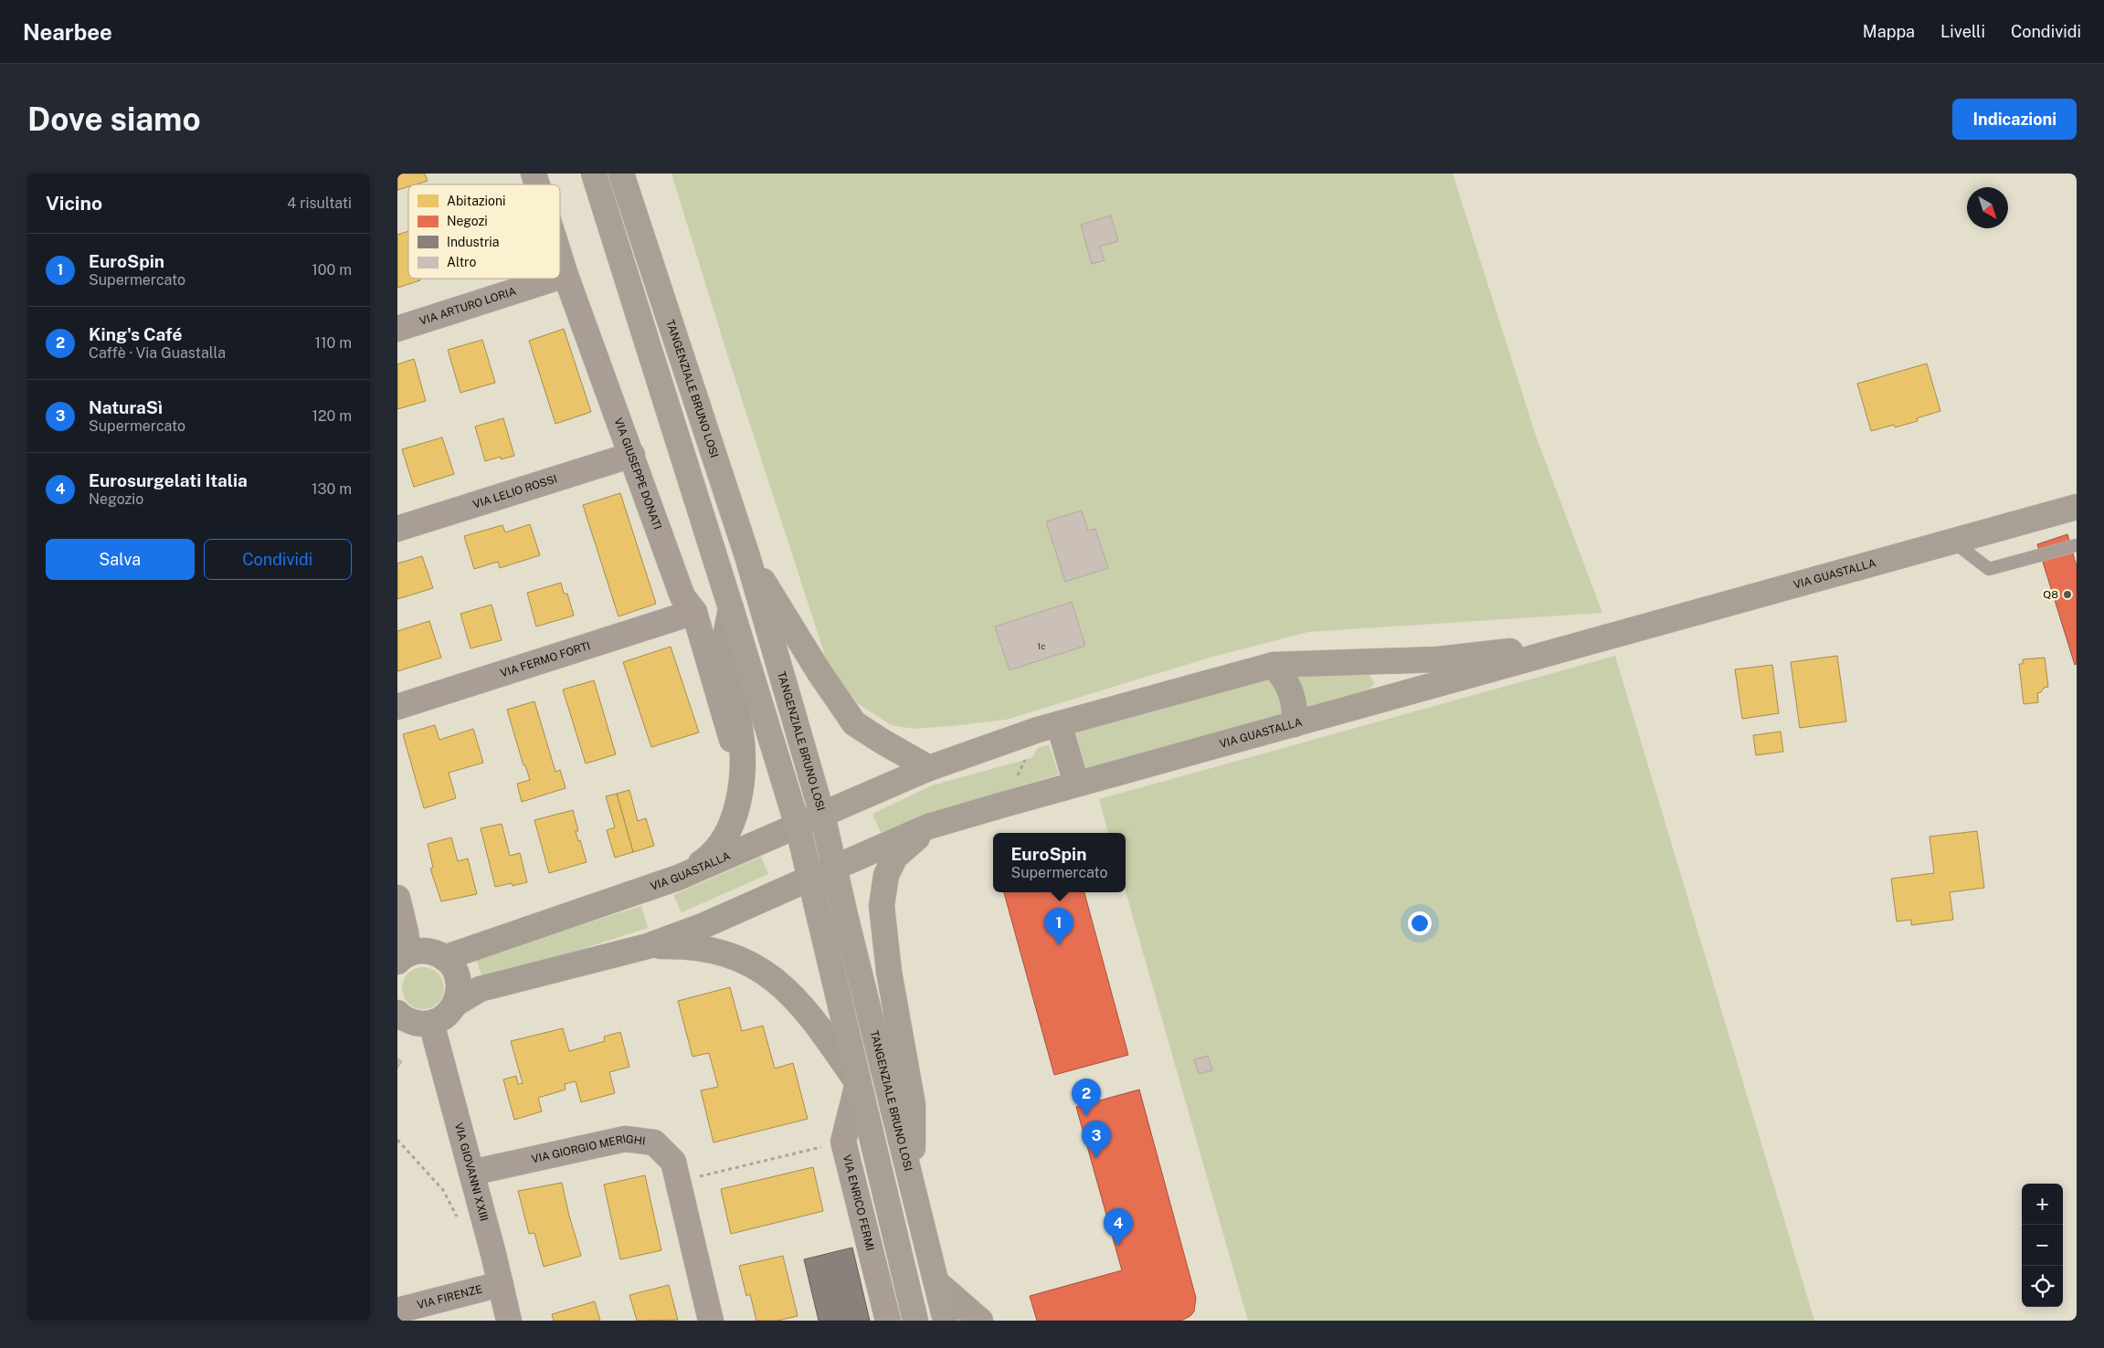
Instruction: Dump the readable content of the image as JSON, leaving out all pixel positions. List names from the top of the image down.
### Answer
{
  "streets": {
    "main road": ["TANGENZIALE BRUNO LOSI", "VIA GUASTALLA"],
    "street": [
      "VIA ARTURO LORIA",
      "VIA GIUSEPPE DONATI",
      "VIA LELIO ROSSI",
      "VIA FERMO FORTI",
      "VIA GIORGIO MERIGHI",
      "VIA GIOVANNI XXIII",
      "VIA ENRICO FERMI",
      "VIA FIRENZE"
    ]
  },
  "crossings": [
    ["VIA ARTURO LORIA", "VIA GIUSEPPE DONATI"],
    ["TANGENZIALE BRUNO LOSI", "VIA GUASTALLA"],
    ["VIA GIUSEPPE DONATI", "VIA LELIO ROSSI"],
    ["VIA GIUSEPPE DONATI", "VIA FERMO FORTI"],
    ["VIA GUASTALLA", "VIA GIOVANNI XXIII"],
    ["VIA GIORGIO MERIGHI", "VIA GIOVANNI XXIII"],
    ["VIA GIOVANNI XXIII", "VIA FIRENZE"]
  ],
  "places": ["Q8"],
  "house_numbers": ["1c"],
  "legend": [
    "Abitazioni",
    "Negozi",
    "Industria",
    "Altro"
  ],
  "north": "bottom right",
  "page": {
    "header": "Nearbee",
    "nav": ["Mappa", "Livelli", "Condividi"],
    "buttons": [
      "Indicazioni",
      ["Salva", "Condividi"]
    ],
    "title": "Dove siamo",
    "heading": ["Vicino", "4 risultati"],
    "list": [
      {
        "mark": "1",
        "name": "EuroSpin",
        "note": "Supermercato",
        "value": "100 m"
      },
      {
        "mark": "2",
        "name": "King's Café",
        "note": "Caffè · Via Guastalla",
        "value": "110 m"
      },
      {
        "mark": "3",
        "name": "NaturaSì",
        "note": "Supermercato",
        "value": "120 m"
      },
      {
        "mark": "4",
        "name": "Eurosurgelati Italia",
        "note": "Negozio",
        "value": "130 m"
      }
    ],
    "popup": ["EuroSpin", "Supermercato"],
    "pins": [
      "1",
      "2",
      "3",
      "4"
    ],
    "map_buttons": ["+", "−"]
  }
}
